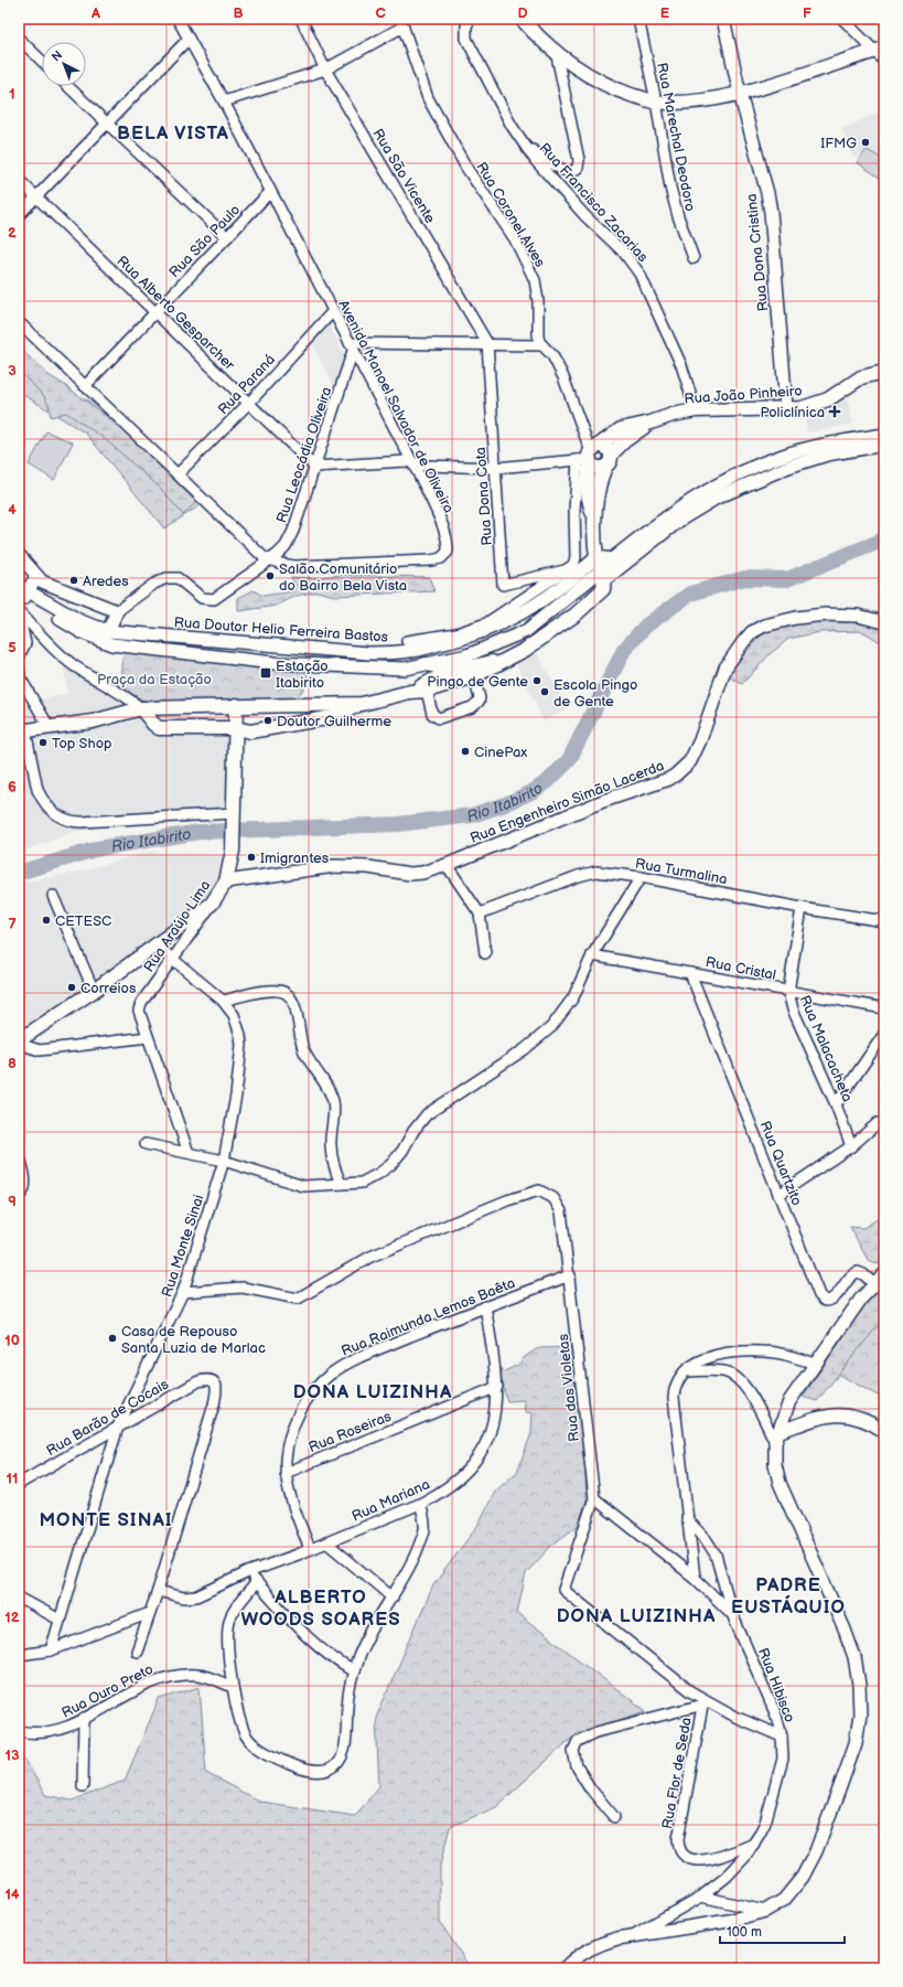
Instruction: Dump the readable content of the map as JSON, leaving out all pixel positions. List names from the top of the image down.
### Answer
{
  "streets": {
    "main road": ["Rua João Pinheiro", "Rua Araújo Lima"],
    "street": [
      "Rua Marechal Deodoro",
      "Rua São Vicente",
      "Rua Francisco Zacarias",
      "Rua Coronel Alves",
      "Rua São Paulo",
      "Rua Dona Cristina",
      "Rua Alberto Gesparcher",
      "Rua Paraná",
      "Avenida Manoel Salvador de Oliveira",
      "Rua Leocádia Oliveira",
      "Rua Dona Cota",
      "Rua Doutor Helio Ferreira Bastos",
      "Rua Engenheiro Simão Lacerda",
      "Rua Turmalina",
      "Rua Cristal",
      "Rua Malacacheta",
      "Rua Quartzito",
      "Rua Monte Sinai",
      "Rua Raimunda Lemos Baêta",
      "Rua das Violetas",
      "Rua Barão de Cocais",
      "Rua Roseiras",
      "Rua Mariana",
      "Rua Hibisco",
      "Rua Ouro Preto",
      "Rua Flor de Seda"
    ]
  },
  "crossings": [
    ["Rua São Vicente", "Rua Dona Cota"],
    ["Rua Francisco Zacarias", "Rua João Pinheiro"],
    ["Rua São Paulo", "Rua Alberto Gesparcher"],
    ["Rua São Paulo", "Avenida Manoel Salvador de Oliveira"],
    ["Rua Dona Cristina", "Rua João Pinheiro"],
    ["Rua Alberto Gesparcher", "Rua Paraná"],
    ["Rua Alberto Gesparcher", "Rua Leocádia Oliveira"],
    ["Rua Paraná", "Avenida Manoel Salvador de Oliveira"],
    ["Avenida Manoel Salvador de Oliveira", "Rua Leocádia Oliveira"],
    ["Rua Engenheiro Simão Lacerda", "Rua Araújo Lima"],
    ["Rua Turmalina", "Rua Malacacheta"],
    ["Rua Araújo Lima", "Rua Monte Sinai"],
    ["Rua Cristal", "Rua Malacacheta"],
    ["Rua Cristal", "Rua Quartzito"],
    ["Rua Monte Sinai", "Rua das Violetas"],
    ["Rua Monte Sinai", "Rua Barão de Cocais"],
    ["Rua Raimunda Lemos Baêta", "Rua das Violetas"],
    ["Rua Raimunda Lemos Baêta", "Rua Roseiras"],
    ["Rua Raimunda Lemos Baêta", "Rua Mariana"],
    ["Rua das Violetas", "Rua Hibisco"],
    ["Rua das Violetas", "Rua Flor de Seda"],
    ["Rua Barão de Cocais", "Rua Mariana"],
    ["Rua Roseiras", "Rua Mariana"],
    ["Rua Hibisco", "Rua Flor de Seda"]
  ],
  "districts": [
    "BELA VISTA",
    "DONA LUIZINHA",
    "MONTE SINAI",
    "PADRE EUSTÁQUIO",
    "ALBERTO WOODS SOARES",
    "DONA LUIZINHA"
  ],
  "water": ["Rio Itabirito"],
  "parks": ["Praça da Estação"],
  "places": {
    "other": [
      "IFMG",
      "Salão Comunitário do Bairro Bela Vista",
      "Aredes",
      "Pingo de Gente",
      "Escola Pingo de Gente",
      "Doutor Guilherme",
      "Top Shop",
      "CinePax",
      "Imigrantes",
      "CETESC",
      "Correios",
      "Casa de Repouso Santa Luzia de Marlac"
    ],
    "health": ["Policlínica"],
    "transit": ["Estação Itabirito"]
  },
  "scale_bar": "100 m",
  "north": "top left",
  "grid": {
    "columns": [
      "A",
      "B",
      "C",
      "D",
      "E",
      "F"
    ],
    "rows": [
      "1",
      "2",
      "3",
      "4",
      "5",
      "6",
      "7",
      "8",
      "9",
      "10",
      "11",
      "12",
      "13",
      "14"
    ]
  }
}
